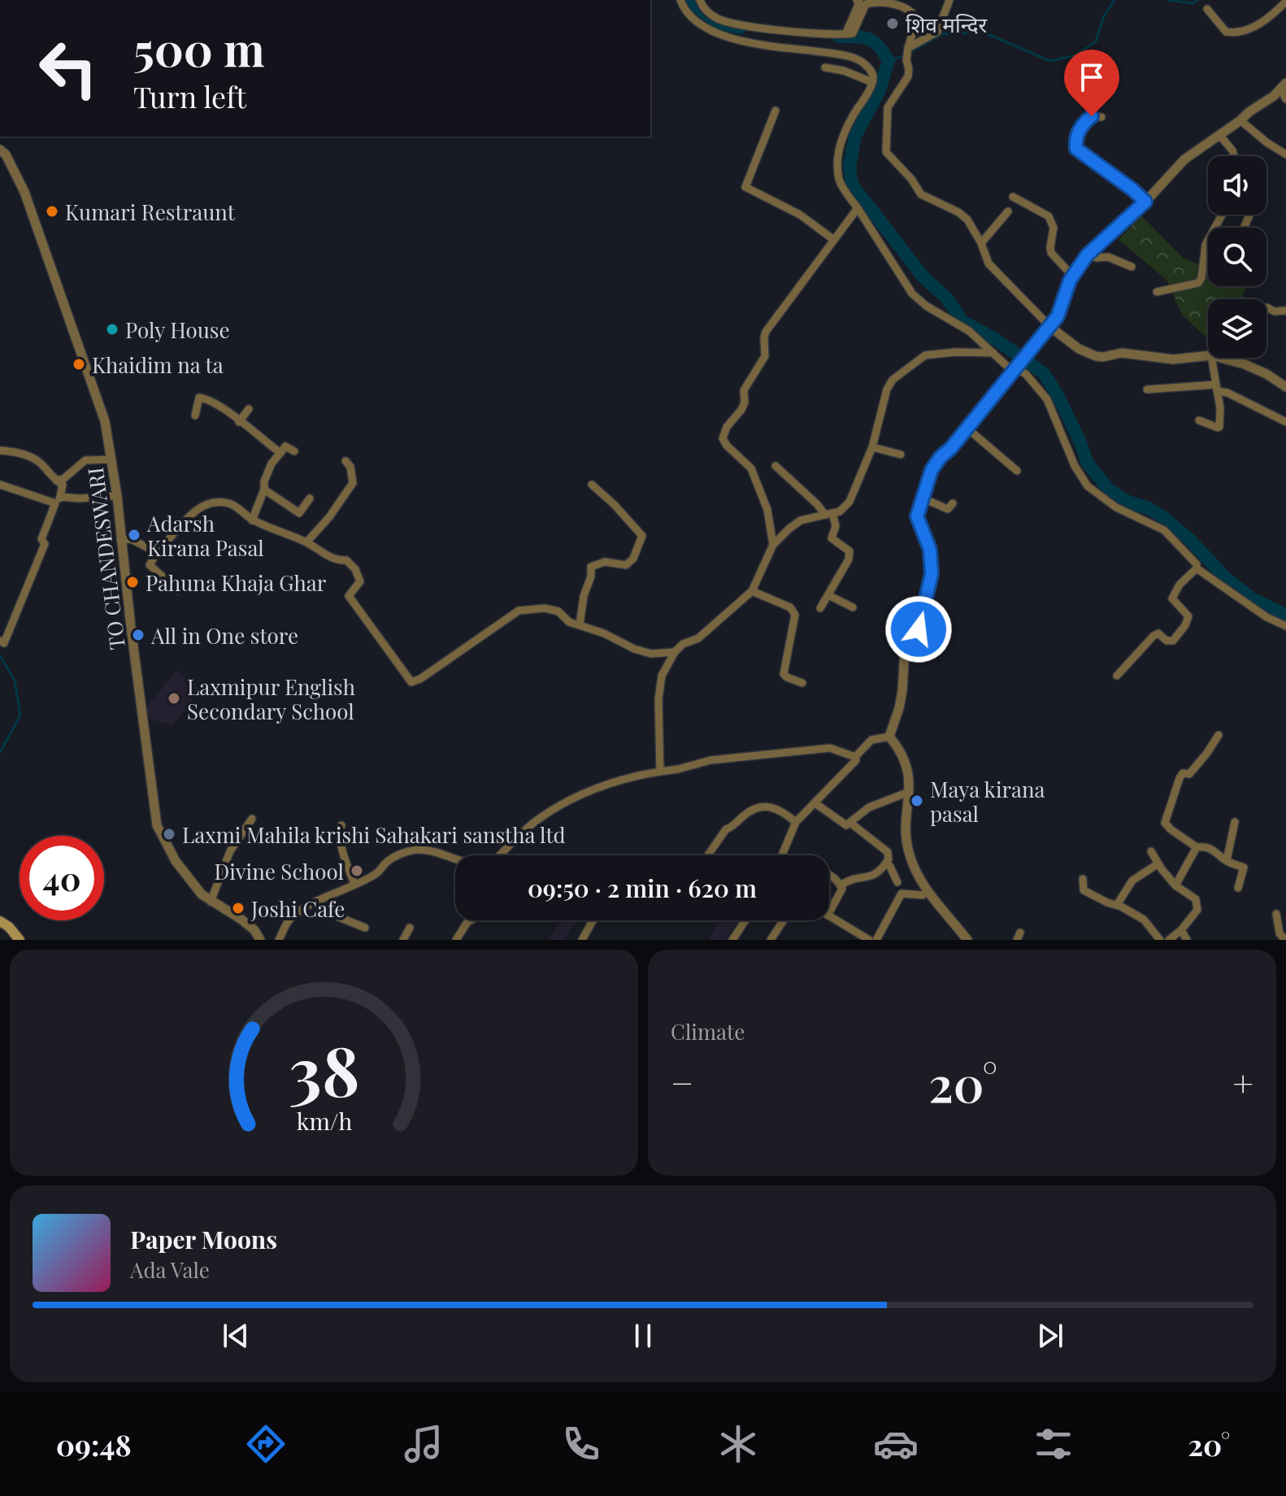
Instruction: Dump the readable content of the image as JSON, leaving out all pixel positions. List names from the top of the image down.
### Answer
{
  "streets": {
    "street": ["TO CHANDESWARI"]
  },
  "places": [
    "शिव मन्दिर",
    "Kumari Restraunt",
    "Poly House",
    "Khaidim na ta",
    "Adarsh Kirana Pasal",
    "Pahuna Khaja Ghar",
    "All in One store",
    "Laxmipur English Secondary School",
    "Maya kirana pasal",
    "Laxmi Mahila krishi Sahakari sanstha ltd",
    "Divine School",
    "Joshi Cafe"
  ],
  "page": {
    "turn": ["500 m", "Turn left"],
    "limit": "40",
    "trip": "09:50 · 2 min · 620 m",
    "tile": "Climate",
    "heat": ["−", "20°", "+"],
    "song": ["Paper Moons", "Ada Vale"],
    "tabs": ["09:48", "20°"],
    "gauge": ["38", "km/h"]
  }
}
